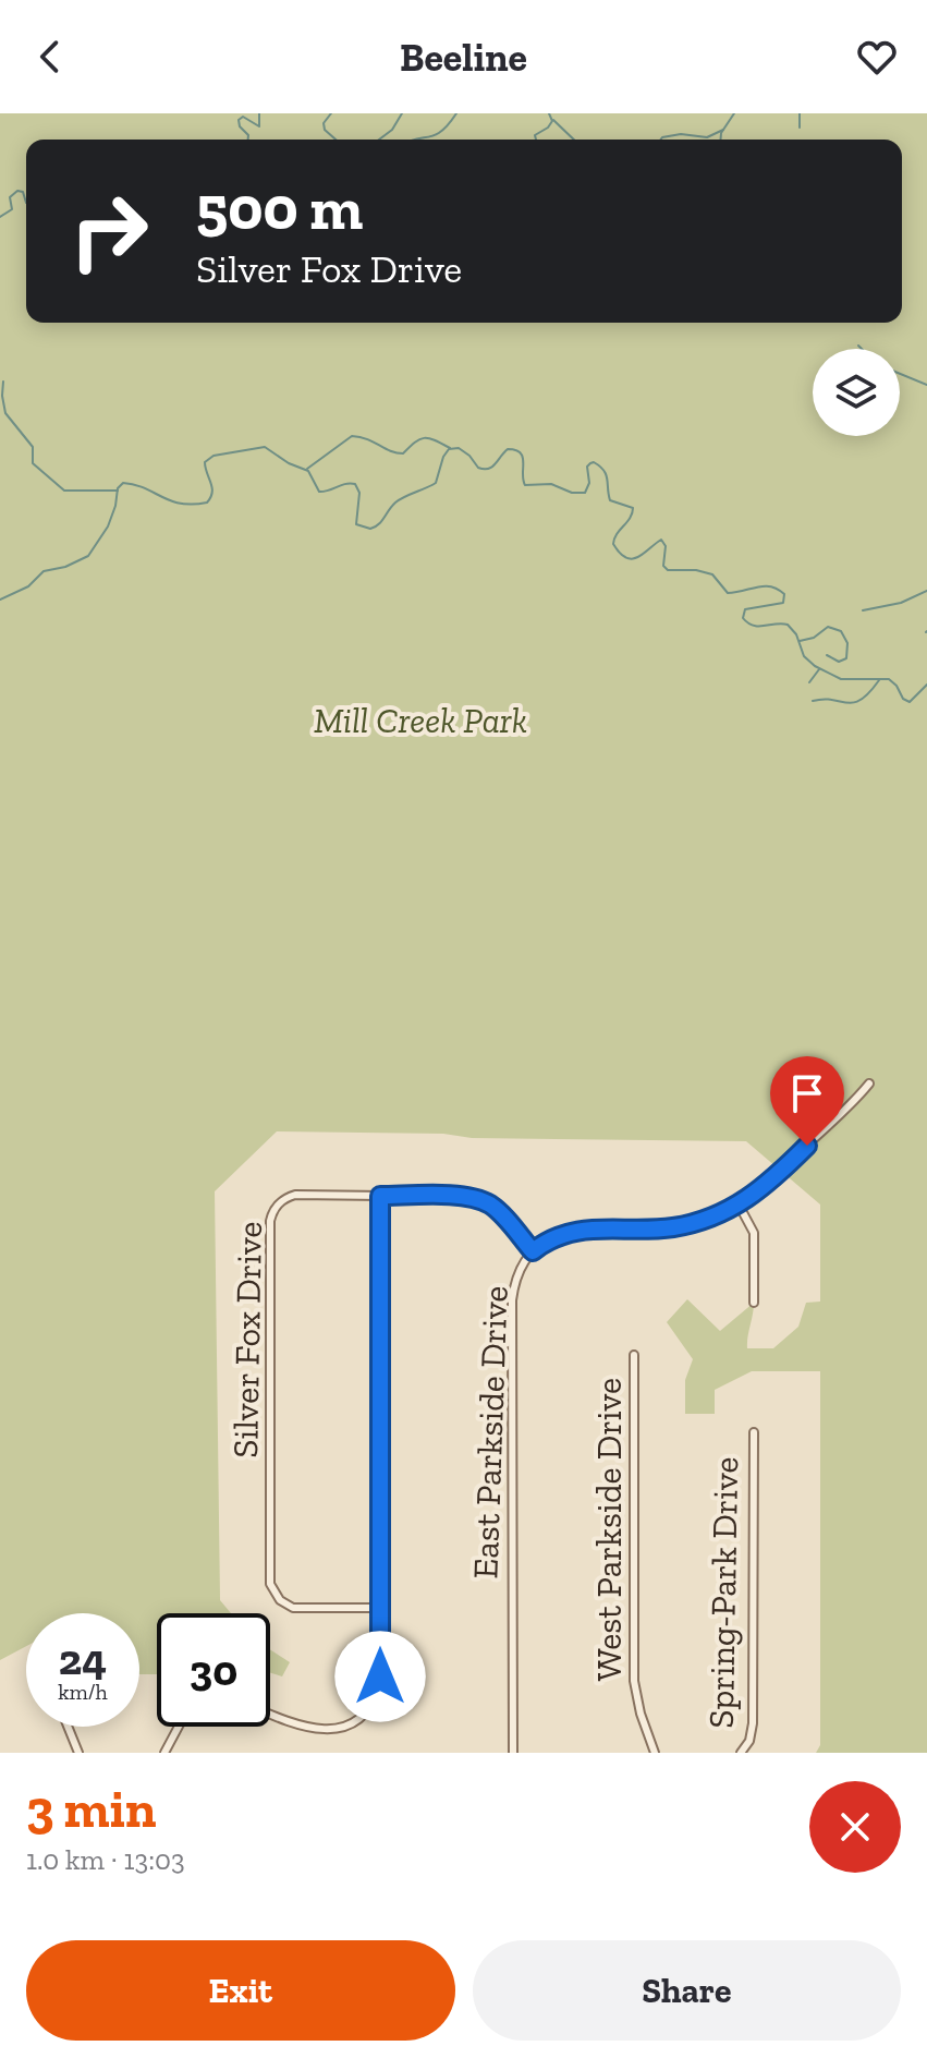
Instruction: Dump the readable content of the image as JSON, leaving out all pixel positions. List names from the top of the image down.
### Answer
{
  "streets": {
    "street": [
      "Silver Fox Drive",
      "East Parkside Drive",
      "West Parkside Drive",
      "Spring-Park Drive"
    ]
  },
  "crossings": [
    ["Silver Fox Drive", "East Parkside Drive"]
  ],
  "parks": ["Mill Creek Park"],
  "page": {
    "header": "Beeline",
    "turn": ["500 m", "Silver Fox Drive"],
    "speed": "24 km/h",
    "limit": "30",
    "heading": ["3 min", "1.0 km · 13:03"],
    "buttons": ["Exit", "Share"]
  }
}
